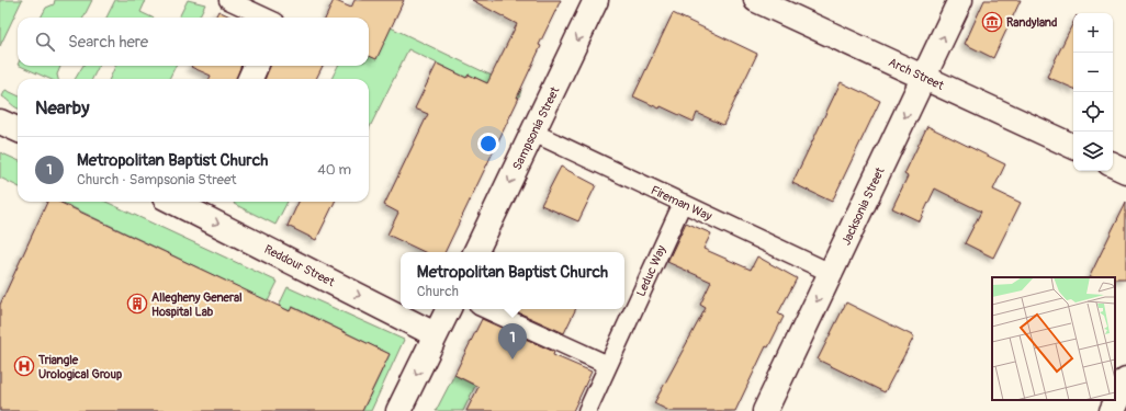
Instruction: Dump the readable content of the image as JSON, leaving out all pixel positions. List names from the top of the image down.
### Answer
{
  "streets": {
    "street": [
      "Arch Street",
      "Sampsonia Street",
      "Jacksonia Street",
      "Reddour Street"
    ],
    "lane": ["Fireman Way", "Leduc Way"]
  },
  "crossings": [
    ["Arch Street", "Jacksonia Street"],
    ["Sampsonia Street", "Fireman Way"],
    ["Fireman Way", "Jacksonia Street"],
    ["Fireman Way", "Leduc Way"]
  ],
  "one_way": ["Sampsonia Street", "Reddour Street"],
  "places": {
    "museum": ["Randyland"],
    "building": ["Allegheny General Hospital Lab"],
    "hospital": ["Triangle Urological Group"]
  },
  "page": {
    "map_buttons": ["+", "−"],
    "search": "Search here",
    "heading": "Nearby",
    "list": [
      {
        "mark": "1",
        "name": "Metropolitan Baptist Church",
        "note": "Church · Sampsonia Street",
        "value": "40 m"
      }
    ],
    "popup": ["Metropolitan Baptist Church", "Church"],
    "pins": "1"
  }
}
